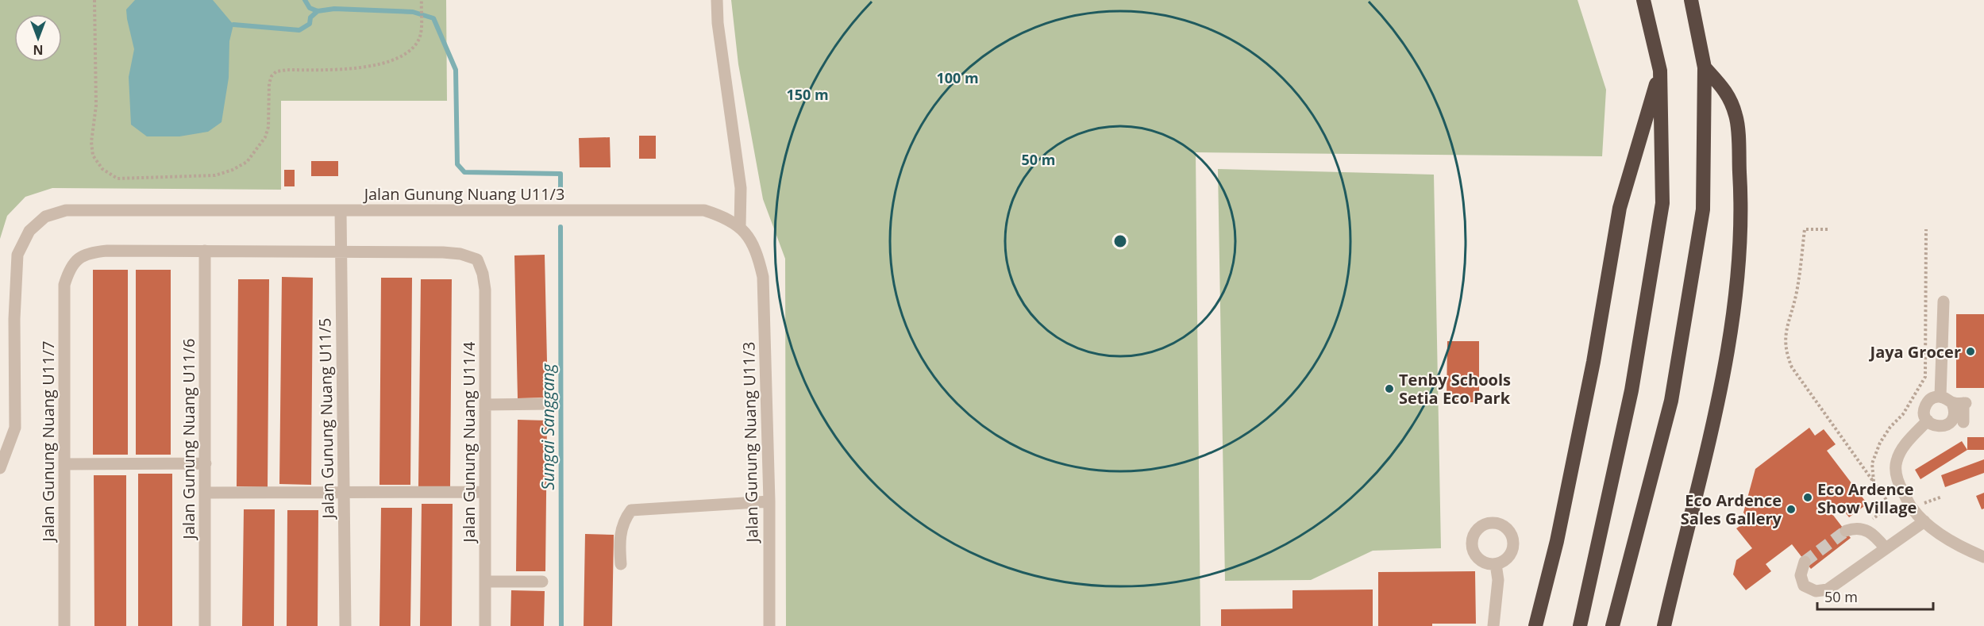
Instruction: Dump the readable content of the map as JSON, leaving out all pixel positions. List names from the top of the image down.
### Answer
{
  "streets": {
    "street": [
      "Jalan Gunung Nuang U11/3",
      "Jalan Gunung Nuang U11/5",
      "Jalan Gunung Nuang U11/6",
      "Jalan Gunung Nuang U11/7",
      "Jalan Gunung Nuang U11/4"
    ]
  },
  "crossings": [
    ["Jalan Gunung Nuang U11/3", "Jalan Gunung Nuang U11/5"],
    ["Jalan Gunung Nuang U11/5", "Jalan Gunung Nuang U11/4"],
    ["Jalan Gunung Nuang U11/6", "Jalan Gunung Nuang U11/7"]
  ],
  "water": ["Sungai Sanggang"],
  "places": [
    "Jaya Grocer",
    "Tenby Schools Setia Eco Park",
    "Eco Ardence Show Village",
    "Eco Ardence Sales Gallery"
  ],
  "scale_bar": "50 m",
  "north": "bottom",
  "rings": ["100 m", "150 m", "50 m"]
}
